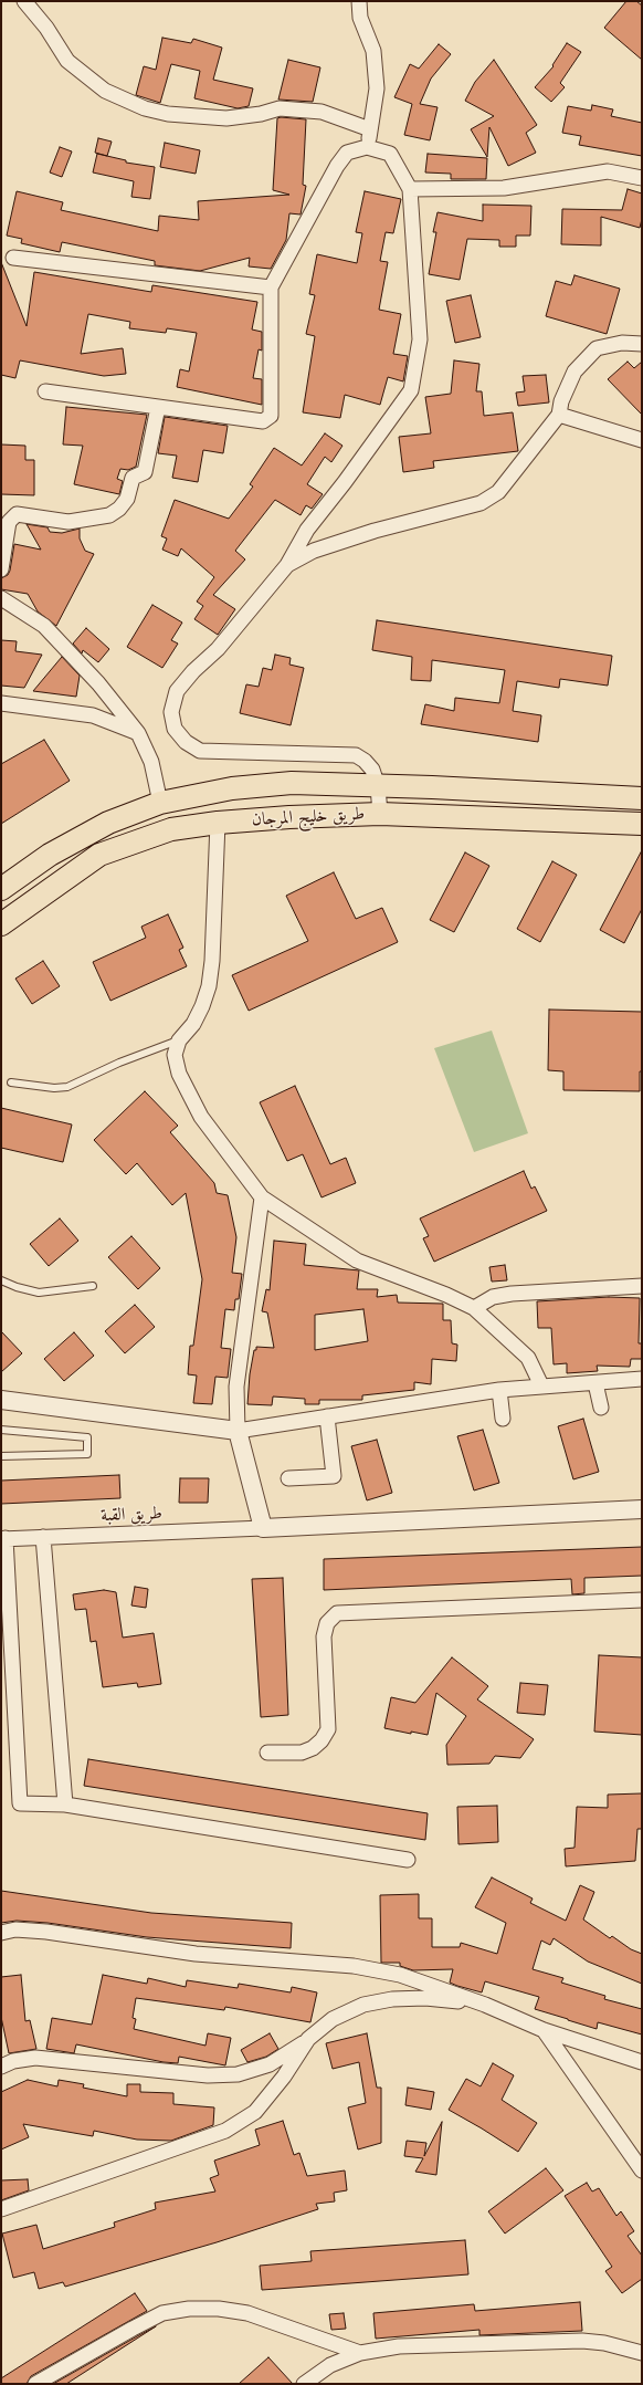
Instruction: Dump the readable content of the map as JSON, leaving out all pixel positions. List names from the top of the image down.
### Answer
{
  "streets": {
    "main road": ["طريق خليج المرجان"],
    "street": ["طريق القبة"]
  }
}
